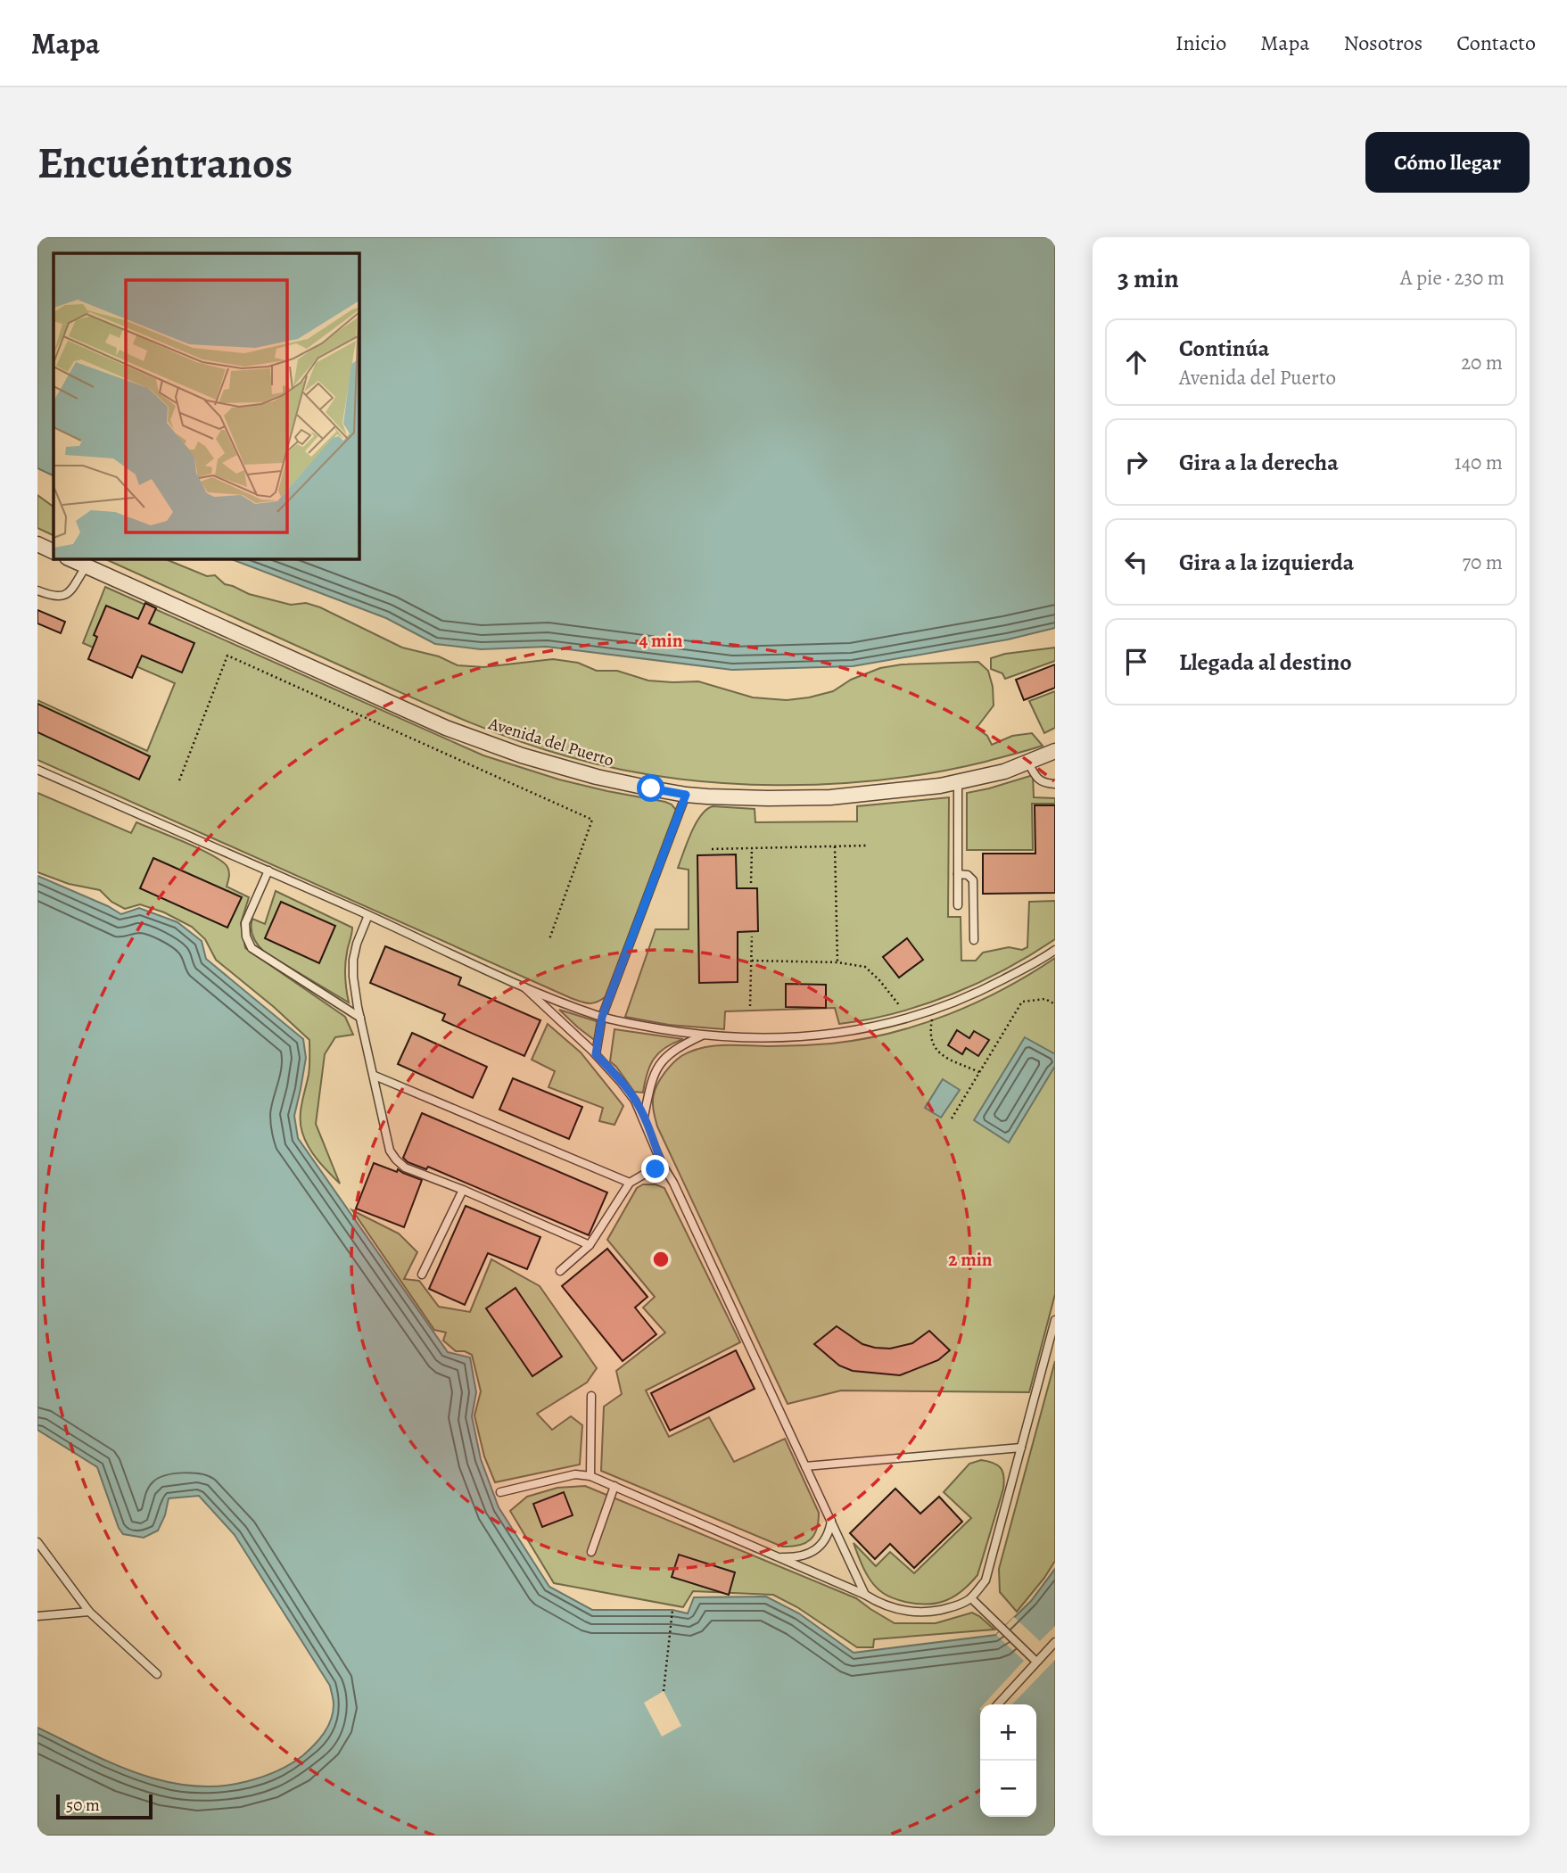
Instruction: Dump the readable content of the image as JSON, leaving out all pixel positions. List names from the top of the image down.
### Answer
{
  "streets": {
    "street": ["Avenida del Puerto"]
  },
  "scale_bar": "50 m",
  "page": {
    "header": "Mapa",
    "nav": [
      "Inicio",
      "Mapa",
      "Nosotros",
      "Contacto"
    ],
    "buttons": "Cómo llegar",
    "title": "Encuéntranos",
    "heading": ["3 min", "A pie · 230 m"],
    "list": [
      ["Continúa", "Avenida del Puerto", "20 m"],
      ["Gira a la derecha", "140 m"],
      ["Gira a la izquierda", "70 m"],
      "Llegada al destino"
    ],
    "map_buttons": ["+", "−"],
    "scale": "50 m"
  },
  "rings": ["4 min", "2 min"]
}
